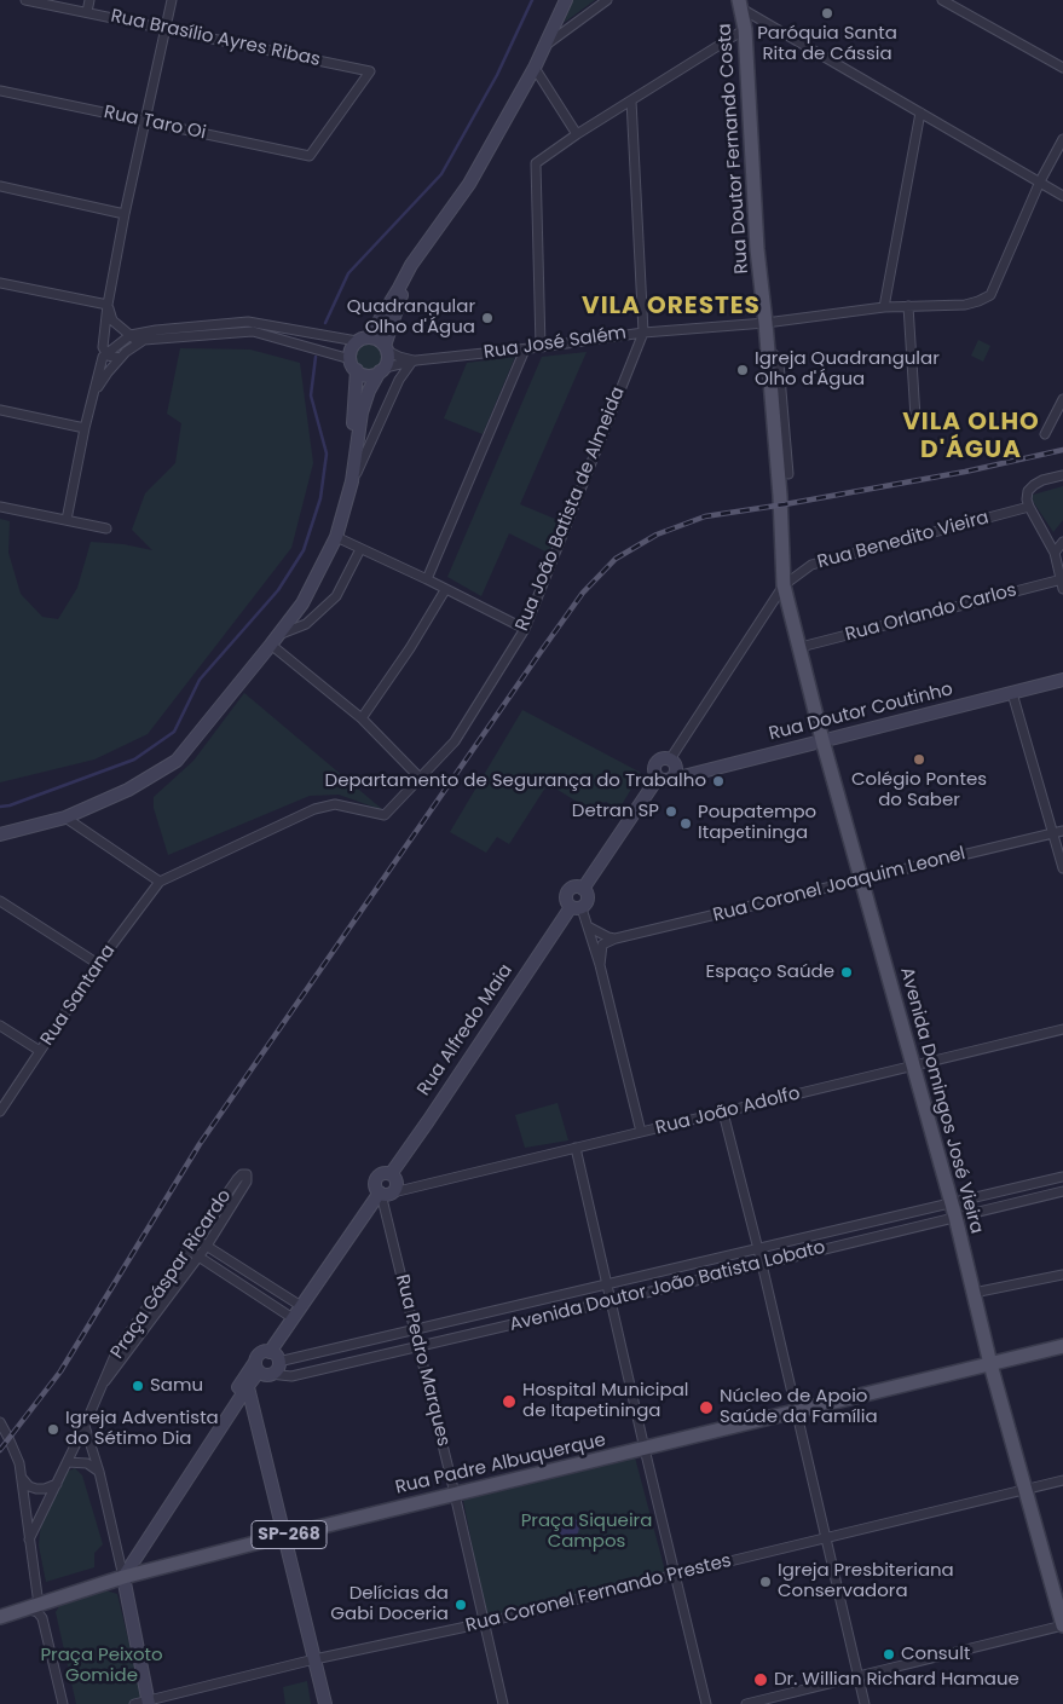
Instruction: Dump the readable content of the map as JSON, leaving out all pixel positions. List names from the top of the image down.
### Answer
{
  "streets": {
    "main road": [
      "Rua Doutor Fernando Costa",
      "Rua Doutor Coutinho",
      "Rua Alfredo Maia",
      "Avenida Domingos José Vieira",
      "Rua Padre Albuquerque",
      "SP-268"
    ],
    "street": [
      "Rua Brasílio Ayres Ribas",
      "Rua Taro Oi",
      "Rua José Salém",
      "Rua João Batista de Almeida",
      "Rua Benedito Vieira",
      "Rua Orlando Carlos",
      "Rua Coronel Joaquim Leonel",
      "Rua Santana",
      "Rua João Adolfo",
      "Praça Gáspar Ricardo",
      "Avenida Doutor João Batista Lobato",
      "Rua Pedro Marques",
      "Rua Coronel Fernando Prestes"
    ]
  },
  "crossings": [
    ["Rua Brasílio Ayres Ribas", "Rua Taro Oi"],
    ["Rua Doutor Fernando Costa", "Rua José Salém"],
    ["Rua Doutor Fernando Costa", "Rua Benedito Vieira"],
    ["Rua Doutor Fernando Costa", "Avenida Domingos José Vieira"],
    ["Rua José Salém", "Rua João Batista de Almeida"],
    ["Rua João Batista de Almeida", "Rua Santana"],
    ["Rua Benedito Vieira", "Avenida Domingos José Vieira"],
    ["Rua Orlando Carlos", "Avenida Domingos José Vieira"],
    ["Rua Doutor Coutinho", "Avenida Domingos José Vieira"],
    ["Rua Coronel Joaquim Leonel", "Avenida Domingos José Vieira"],
    ["Rua Alfredo Maia", "Rua João Adolfo"],
    ["Rua Alfredo Maia", "Rua Pedro Marques"],
    ["Avenida Domingos José Vieira", "Rua João Adolfo"],
    ["Avenida Domingos José Vieira", "Avenida Doutor João Batista Lobato"],
    ["Avenida Domingos José Vieira", "Rua Padre Albuquerque"],
    ["Avenida Domingos José Vieira", "Rua Coronel Fernando Prestes"],
    ["Rua João Adolfo", "Rua Pedro Marques"],
    ["Avenida Doutor João Batista Lobato", "Rua Pedro Marques"],
    ["Rua Pedro Marques", "Rua Padre Albuquerque"],
    ["Rua Pedro Marques", "Rua Coronel Fernando Prestes"],
    ["Rua Padre Albuquerque", "SP-268"]
  ],
  "districts": ["VILA ORESTES", "VILA OLHO D'ÁGUA"],
  "parks": ["Praça Siqueira Campos", "Praça Peixoto Gomide"],
  "places": [
    "Paróquia Santa Rita de Cássia",
    "Quadrangular Olho d'Água",
    "Igreja Quadrangular Olho d'Água",
    "Colégio Pontes do Saber",
    "Departamento de Segurança do Trabalho",
    "Detran SP",
    "Poupatempo Itapetininga",
    "Espaço Saúde",
    "Samu",
    "Hospital Municipal de Itapetininga",
    "Núcleo de Apoio Saúde da Família",
    "Igreja Adventista do Sétimo Dia",
    "Igreja Presbiteriana Conservadora",
    "Delícias da Gabi Doceria",
    "Consult",
    "Dr. Willian Richard Hamaue"
  ]
}
